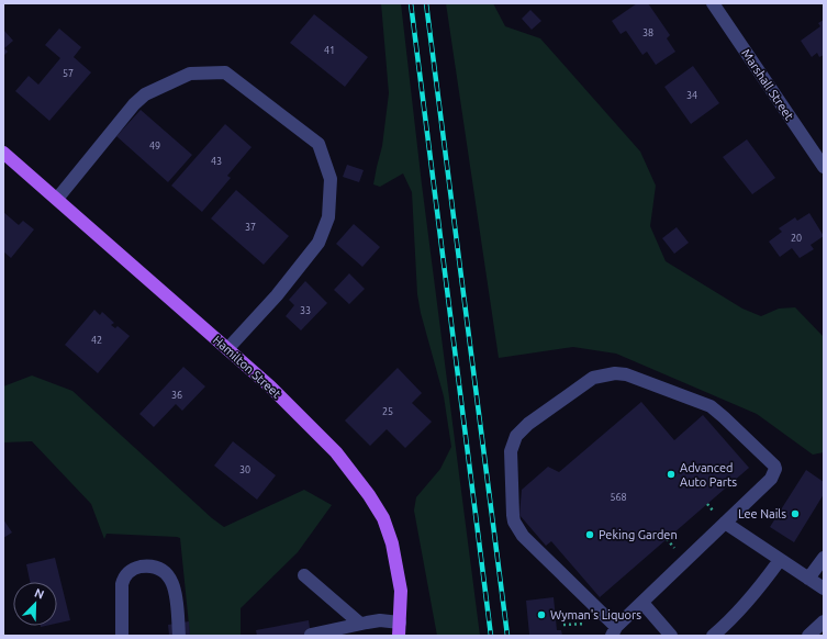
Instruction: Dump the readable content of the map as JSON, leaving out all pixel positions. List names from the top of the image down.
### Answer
{
  "streets": {
    "main road": ["Hamilton Street"],
    "street": ["Marshall Street"]
  },
  "places": [
    "Advanced Auto Parts",
    "Lee Nails",
    "Peking Garden",
    "Wyman's Liquors"
  ],
  "house_numbers": [
    "38",
    "41",
    "57",
    "34",
    "49",
    "43",
    "37",
    "20",
    "33",
    "42",
    "36",
    "25",
    "30",
    "568"
  ],
  "north": "top right"
}
